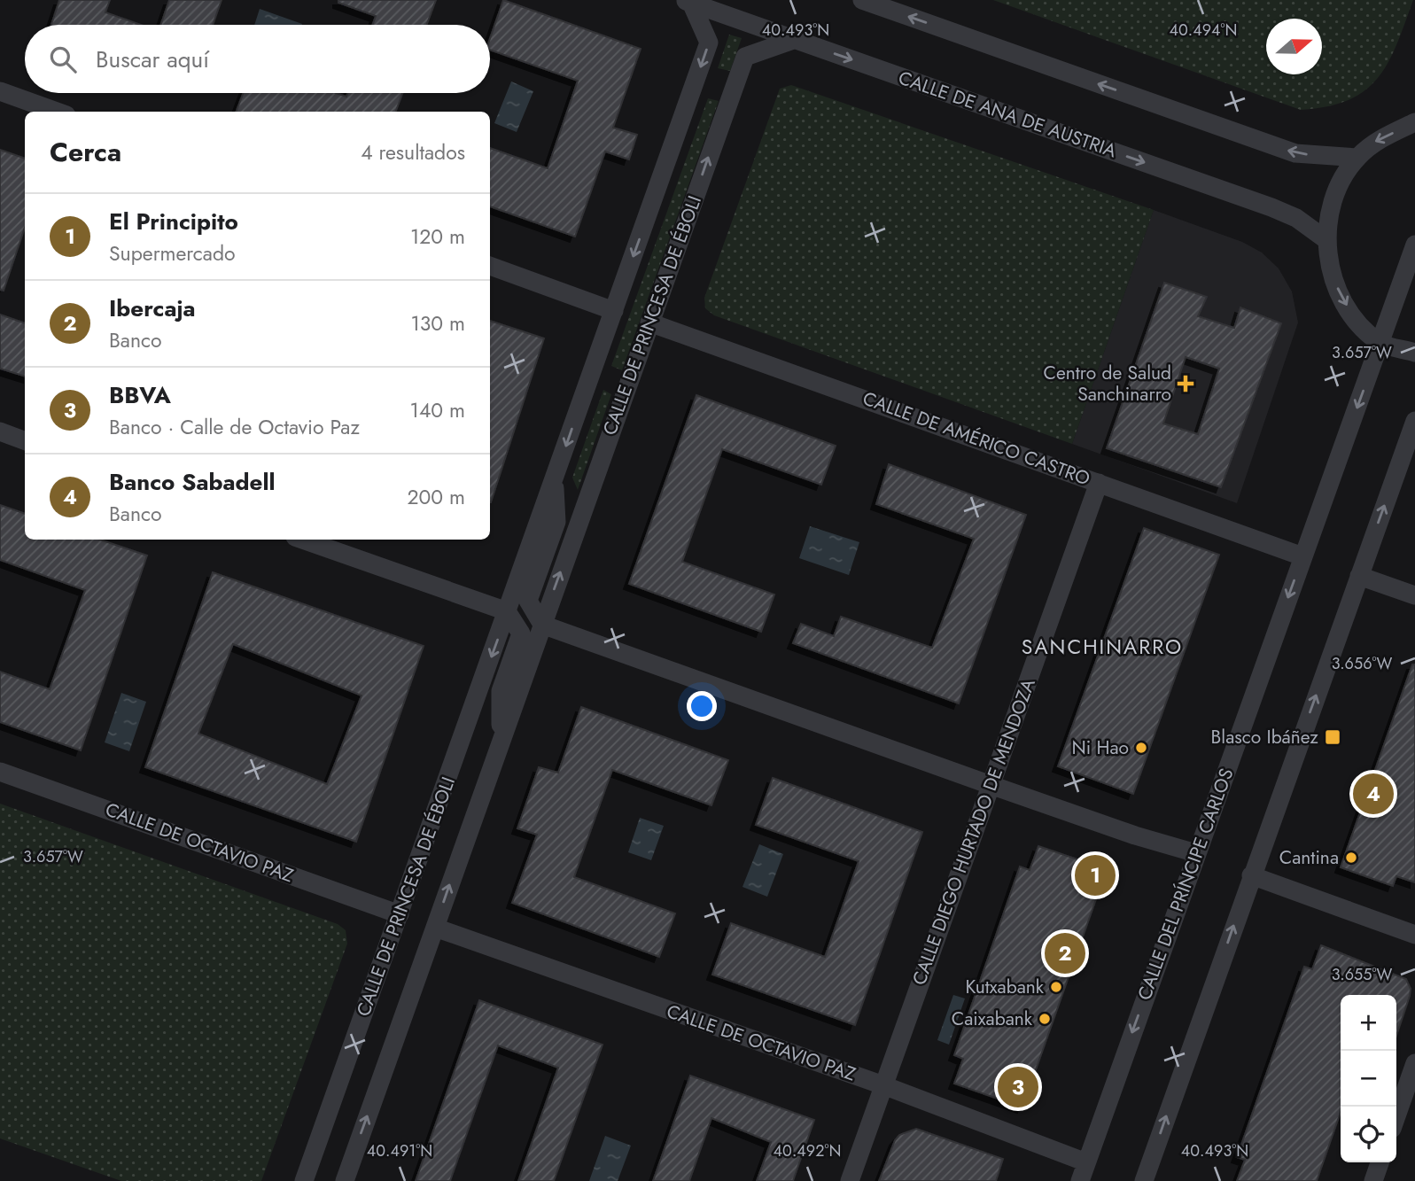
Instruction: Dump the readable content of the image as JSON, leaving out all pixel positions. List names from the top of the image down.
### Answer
{
  "streets": {
    "street": [
      "CALLE DE ANA DE AUSTRIA",
      "CALLE DE PRINCESA DE ÉBOLI",
      "CALLE DE AMÉRICO CASTRO",
      "CALLE DIEGO HURTADO DE MENDOZA",
      "CALLE DE OCTAVIO PAZ",
      "CALLE DEL PRÍNCIPE CARLOS"
    ]
  },
  "crossings": [
    ["CALLE DE ANA DE AUSTRIA", "CALLE DE PRINCESA DE ÉBOLI"],
    ["CALLE DE PRINCESA DE ÉBOLI", "CALLE DE AMÉRICO CASTRO"],
    ["CALLE DE PRINCESA DE ÉBOLI", "CALLE DE OCTAVIO PAZ"],
    ["CALLE DE AMÉRICO CASTRO", "CALLE DIEGO HURTADO DE MENDOZA"],
    ["CALLE DE AMÉRICO CASTRO", "CALLE DEL PRÍNCIPE CARLOS"],
    ["CALLE DIEGO HURTADO DE MENDOZA", "CALLE DE OCTAVIO PAZ"],
    ["CALLE DE OCTAVIO PAZ", "CALLE DEL PRÍNCIPE CARLOS"]
  ],
  "districts": ["SANCHINARRO"],
  "places": {
    "health": ["Centro de Salud Sanchinarro"],
    "transit": ["Blasco Ibáñez"],
    "other": [
      "Ni Hao",
      "Cantina",
      "Kutxabank",
      "Caixabank"
    ]
  },
  "north": "right",
  "page": {
    "search": "Buscar aquí",
    "heading": ["Cerca", "4 resultados"],
    "list": [
      {
        "mark": "1",
        "name": "El Principito",
        "note": "Supermercado",
        "value": "120 m"
      },
      {
        "mark": "2",
        "name": "Ibercaja",
        "note": "Banco",
        "value": "130 m"
      },
      {
        "mark": "3",
        "name": "BBVA",
        "note": "Banco · Calle de Octavio Paz",
        "value": "140 m"
      },
      {
        "mark": "4",
        "name": "Banco Sabadell",
        "note": "Banco",
        "value": "200 m"
      }
    ],
    "pins": [
      "4",
      "1",
      "2",
      "3"
    ],
    "map_buttons": ["+", "−"]
  },
  "coordinates": [
    "40.493°N",
    "40.494°N",
    "3.657°W",
    "3.656°W",
    "3.655°W",
    "40.491°N",
    "40.492°N"
  ]
}
